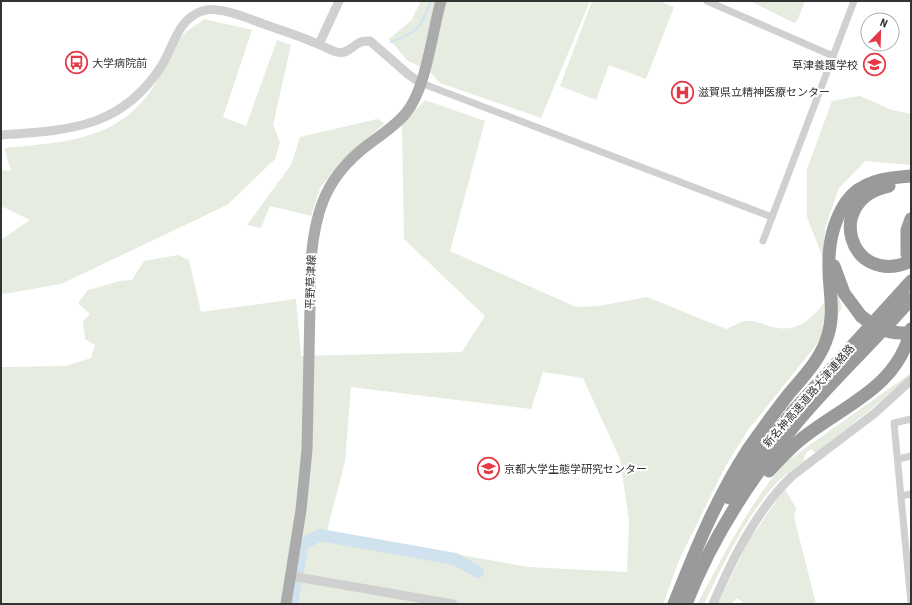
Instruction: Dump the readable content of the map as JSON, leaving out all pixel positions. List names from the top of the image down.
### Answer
{
  "streets": {
    "highway": ["新名神高速道路大津連絡路"],
    "main road": ["平野草津線"]
  },
  "places": {
    "bus stop": ["大学病院前"],
    "school or university": ["草津養護学校", "京都大学生態学研究センター"],
    "hospital": ["滋賀県立精神医療センター"]
  },
  "north": "top right"
}
